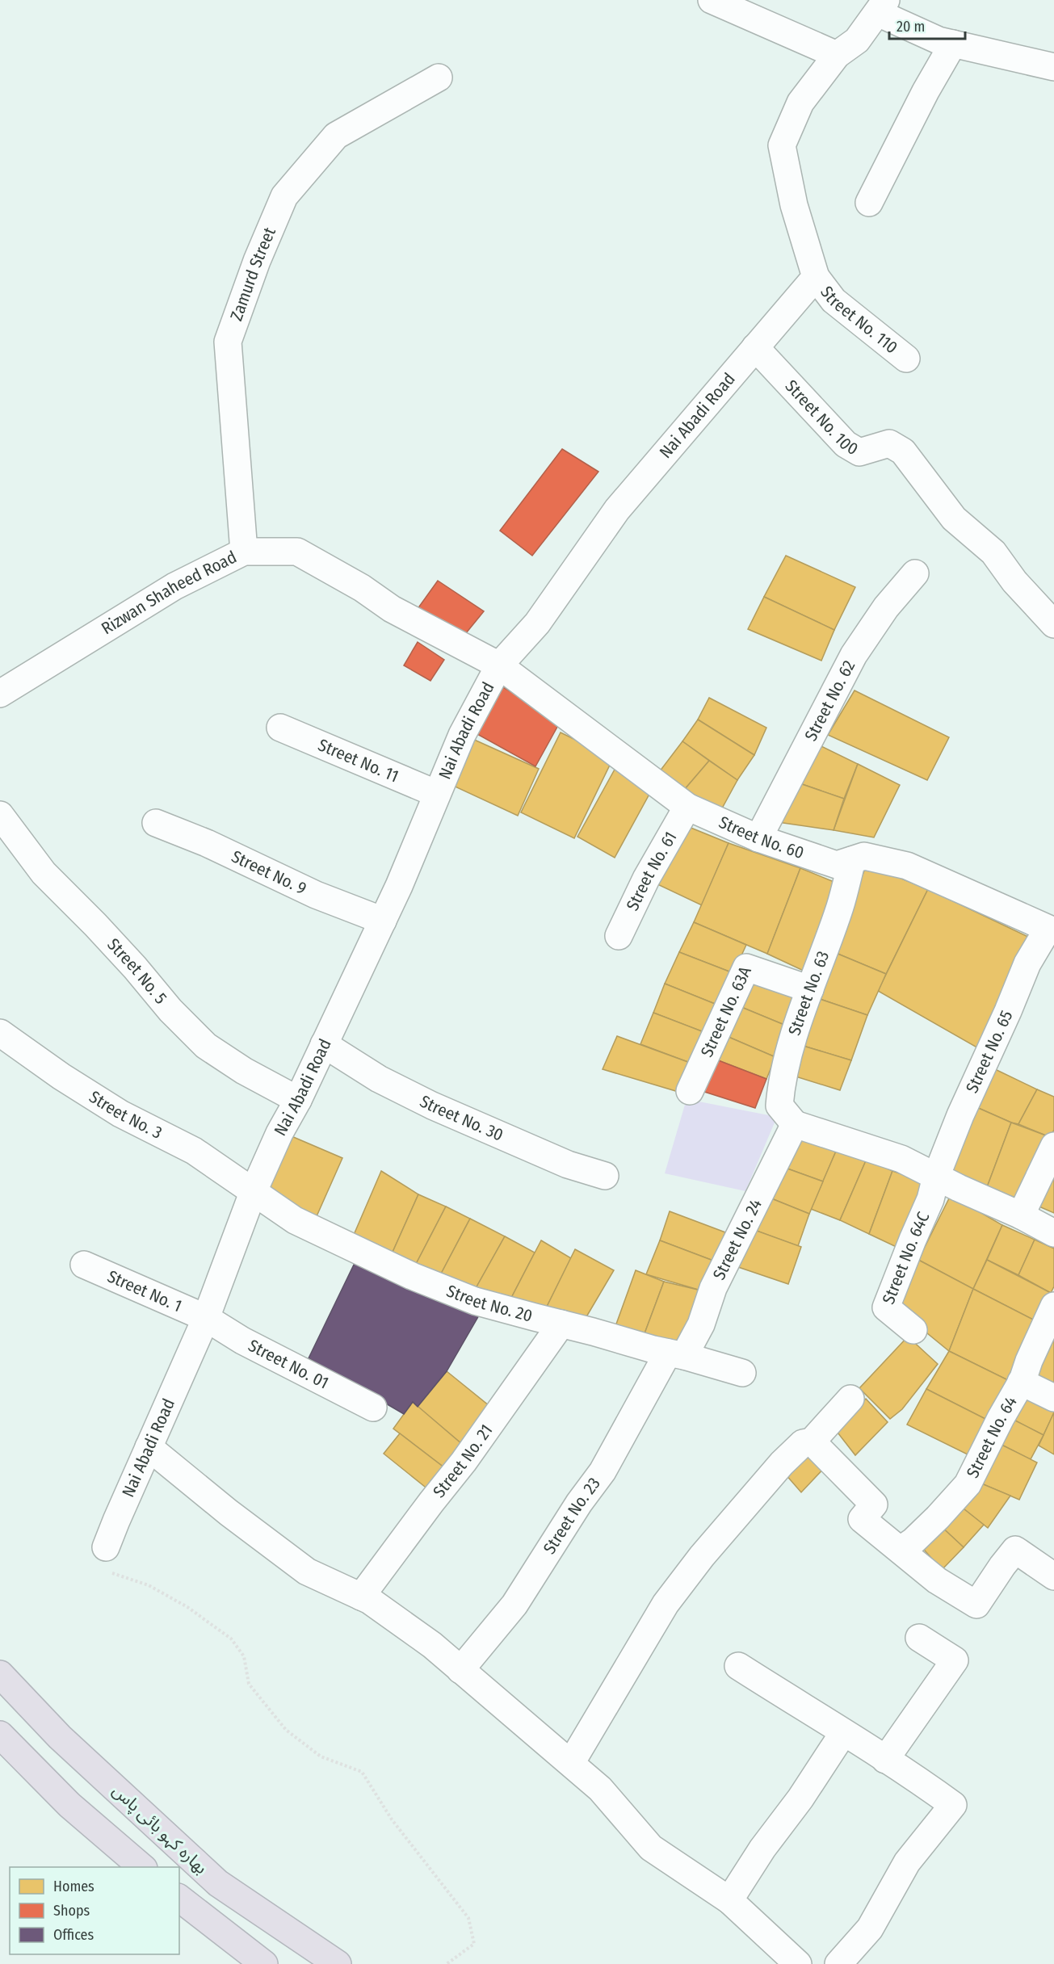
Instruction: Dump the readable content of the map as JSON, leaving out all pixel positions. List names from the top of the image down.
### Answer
{
  "streets": {
    "highway": ["بھارہ کہو بائی پاس"],
    "street": [
      "Zamurd Street",
      "Street No. 110",
      "Street No. 100",
      "Nai Abadi Road",
      "Rizwan Shaheed Road",
      "Street No. 62",
      "Street No. 11",
      "Street No. 60",
      "Street No. 61",
      "Street No. 9",
      "Street No. 5",
      "Street No. 63",
      "Street No. 63A",
      "Street No. 65",
      "Street No. 3",
      "Street No. 30",
      "Street No. 24",
      "Street No. 64C",
      "Street No. 1",
      "Street No. 20",
      "Street No. 01",
      "Street No. 64",
      "Street No. 21",
      "Street No. 23"
    ]
  },
  "crossings": [
    ["Zamurd Street", "Rizwan Shaheed Road"],
    ["Street No. 110", "Nai Abadi Road"],
    ["Street No. 100", "Nai Abadi Road"],
    ["Nai Abadi Road", "Rizwan Shaheed Road"],
    ["Nai Abadi Road", "Street No. 11"],
    ["Nai Abadi Road", "Street No. 60"],
    ["Nai Abadi Road", "Street No. 9"],
    ["Nai Abadi Road", "Street No. 5"],
    ["Nai Abadi Road", "Street No. 3"],
    ["Nai Abadi Road", "Street No. 30"],
    ["Nai Abadi Road", "Street No. 1"],
    ["Nai Abadi Road", "Street No. 20"],
    ["Nai Abadi Road", "Street No. 01"],
    ["Rizwan Shaheed Road", "Street No. 60"],
    ["Street No. 62", "Street No. 60"],
    ["Street No. 60", "Street No. 61"],
    ["Street No. 60", "Street No. 63"],
    ["Street No. 60", "Street No. 65"],
    ["Street No. 63", "Street No. 63A"],
    ["Street No. 63", "Street No. 24"],
    ["Street No. 65", "Street No. 64C"],
    ["Street No. 3", "Street No. 20"],
    ["Street No. 24", "Street No. 20"],
    ["Street No. 24", "Street No. 23"],
    ["Street No. 1", "Street No. 01"],
    ["Street No. 20", "Street No. 21"],
    ["Street No. 20", "Street No. 23"]
  ],
  "legend": ["Homes", "Shops", "Offices"],
  "scale_bar": "20 m"
}
